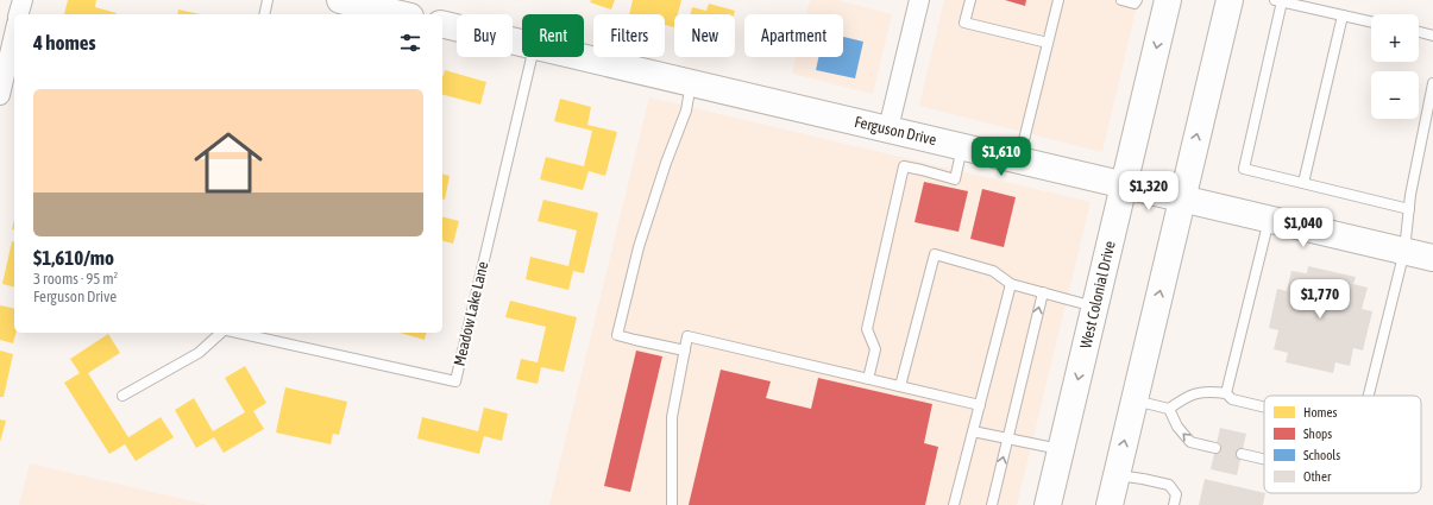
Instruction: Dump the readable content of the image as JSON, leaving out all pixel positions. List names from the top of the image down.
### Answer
{
  "streets": {
    "main road": ["Ferguson Drive", "West Colonial Drive"],
    "lane": ["Meadow Lake Lane"]
  },
  "crossings": [
    ["Ferguson Drive", "West Colonial Drive"]
  ],
  "legend": [
    "Homes",
    "Shops",
    "Schools",
    "Other"
  ],
  "page": {
    "map_buttons": ["+", "−"],
    "chip": [
      "Buy",
      "Rent",
      "Filters",
      "New",
      "Apartment"
    ],
    "heading": "4 homes",
    "list": [
      {
        "name": "$1,610/mo",
        "note": "3 rooms · 95 m² · Ferguson Drive"
      }
    ],
    "price": [
      "$1,610",
      "$1,320",
      "$1,040",
      "$1,770"
    ]
  }
}
